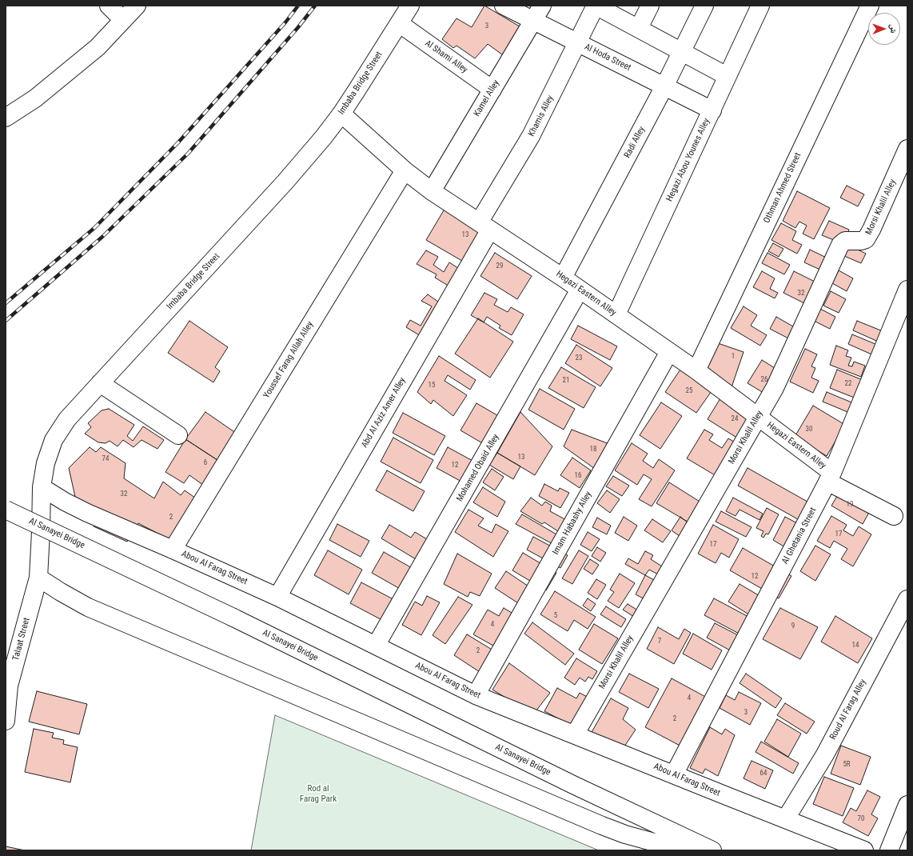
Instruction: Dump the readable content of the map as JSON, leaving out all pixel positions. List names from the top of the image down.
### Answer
{
  "streets": {
    "street": [
      "Al Shami Alley",
      "Al Hoda Street",
      "Imbaba Bridge Street",
      "Kamel Alley",
      "Khamis Alley",
      "Radi Alley",
      "Hegazi Abou Younes Alley",
      "Othman Ahmed Street",
      "Morsi Khalil Alley",
      "Hegazi Eastern Alley",
      "Youssef Farag Allah Alley",
      "Abd Al Aziz Amer Alley",
      "Mohamed Obaid Alley",
      "Imam Habashy Alley",
      "Al Sanayei Bridge",
      "Al Ghetania Street",
      "Abou Al Farag Street",
      "Talaat Street",
      "Roud Al Farag Alley"
    ]
  },
  "crossings": [
    ["Al Shami Alley", "Imbaba Bridge Street"],
    ["Al Shami Alley", "Kamel Alley"],
    ["Al Hoda Street", "Kamel Alley"],
    ["Al Hoda Street", "Khamis Alley"],
    ["Al Hoda Street", "Radi Alley"],
    ["Al Hoda Street", "Hegazi Abou Younes Alley"],
    ["Imbaba Bridge Street", "Hegazi Eastern Alley"],
    ["Imbaba Bridge Street", "Abou Al Farag Street"],
    ["Imbaba Bridge Street", "Talaat Street"],
    ["Kamel Alley", "Hegazi Eastern Alley"],
    ["Khamis Alley", "Hegazi Eastern Alley"],
    ["Khamis Alley", "Abd Al Aziz Amer Alley"],
    ["Radi Alley", "Hegazi Eastern Alley"],
    ["Hegazi Abou Younes Alley", "Hegazi Eastern Alley"],
    ["Othman Ahmed Street", "Hegazi Eastern Alley"],
    ["Morsi Khalil Alley", "Hegazi Eastern Alley"],
    ["Morsi Khalil Alley", "Abou Al Farag Street"],
    ["Hegazi Eastern Alley", "Youssef Farag Allah Alley"],
    ["Hegazi Eastern Alley", "Abd Al Aziz Amer Alley"],
    ["Hegazi Eastern Alley", "Mohamed Obaid Alley"],
    ["Hegazi Eastern Alley", "Imam Habashy Alley"],
    ["Hegazi Eastern Alley", "Al Ghetania Street"],
    ["Youssef Farag Allah Alley", "Abou Al Farag Street"],
    ["Abd Al Aziz Amer Alley", "Abou Al Farag Street"],
    ["Mohamed Obaid Alley", "Abou Al Farag Street"],
    ["Imam Habashy Alley", "Abou Al Farag Street"],
    ["Al Ghetania Street", "Abou Al Farag Street"],
    ["Abou Al Farag Street", "Roud Al Farag Alley"]
  ],
  "parks": ["Rod al Farag Park"],
  "house_numbers": [
    "3",
    "13",
    "29",
    "32",
    "1",
    "23",
    "26",
    "21",
    "22",
    "15",
    "25",
    "24",
    "30",
    "18",
    "13",
    "74",
    "6",
    "12",
    "16",
    "32",
    "19",
    "2",
    "17",
    "17",
    "12",
    "5",
    "4",
    "9",
    "7",
    "14",
    "2",
    "4",
    "3",
    "2",
    "5R",
    "64",
    "70"
  ],
  "north": "right"
}
